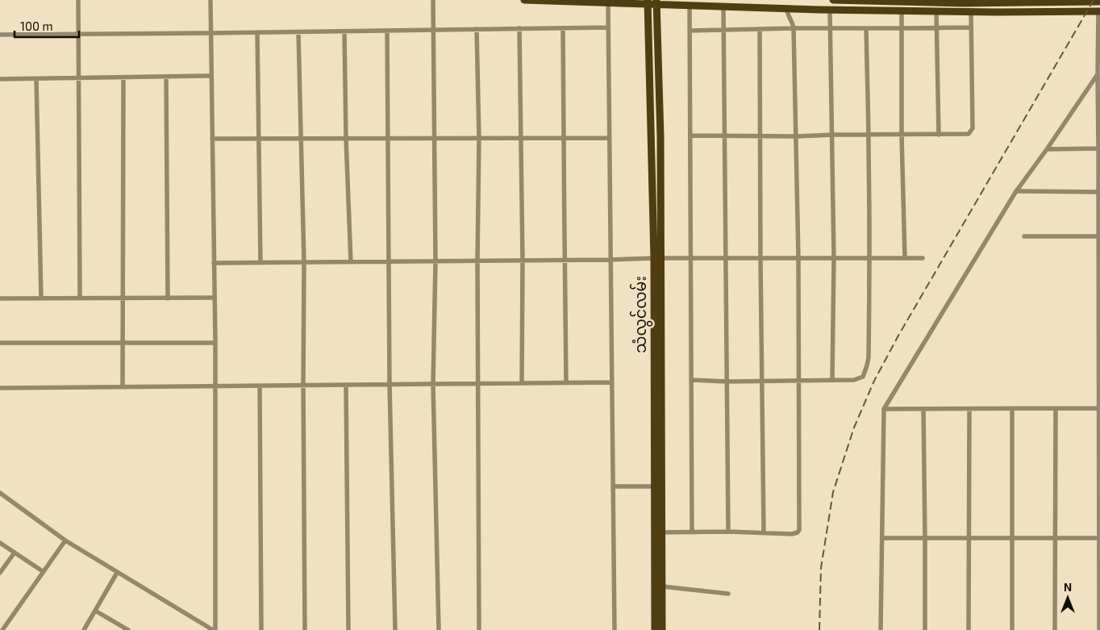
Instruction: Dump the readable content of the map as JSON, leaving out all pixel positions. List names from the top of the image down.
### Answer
{
  "streets": {
    "main road": ["သံလွင်လမ်း"]
  },
  "scale_bar": "100 m",
  "north": "top"
}
